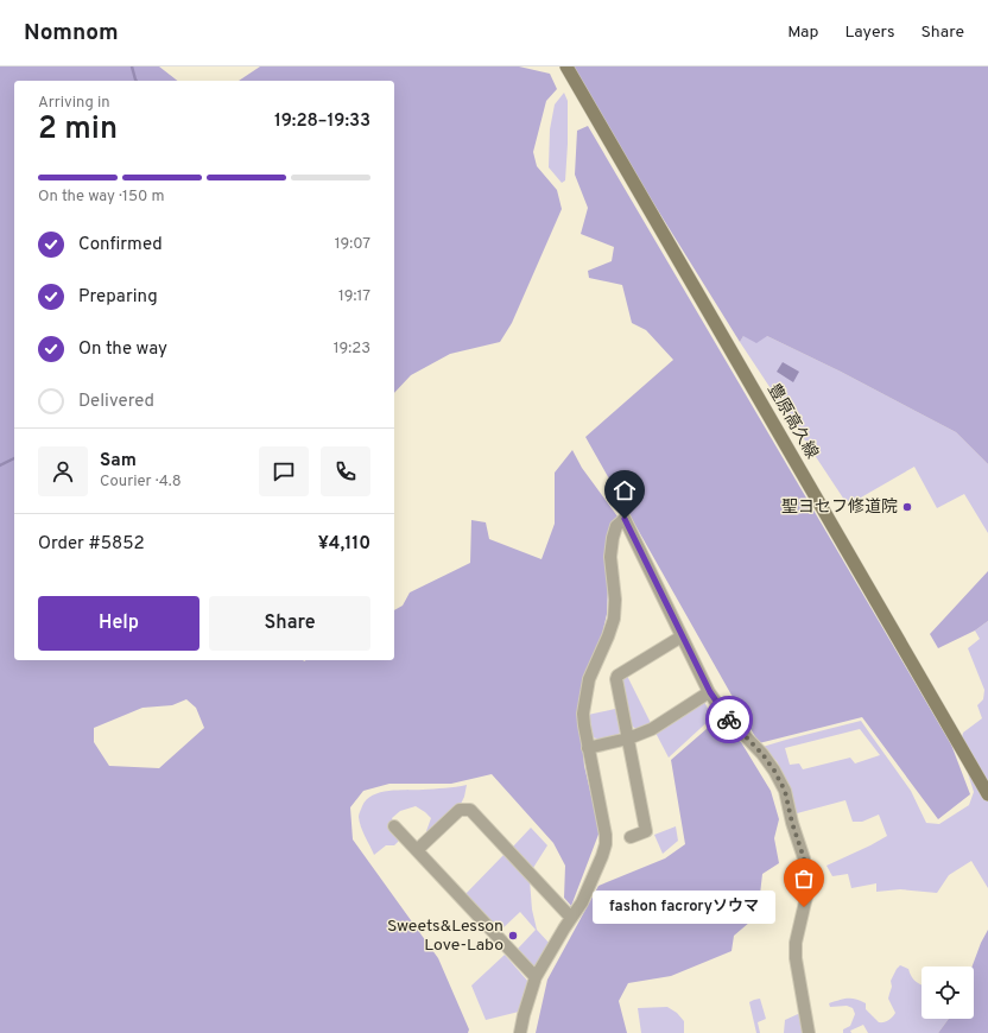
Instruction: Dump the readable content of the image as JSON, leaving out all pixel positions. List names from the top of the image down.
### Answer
{
  "streets": {
    "main road": ["豊原高久線"]
  },
  "places": ["聖ヨセフ修道院", "fashon facroryソウマ", "Sweets&Lesson Love-Labo"],
  "page": {
    "header": "Nomnom",
    "nav": ["Map", "Layers", "Share"],
    "heading": ["2 min", "Arriving in", "19:28–19:33"],
    "panel": [
      "Sam",
      "Courier · 4.8",
      "Order #5852",
      "¥4,110"
    ],
    "bar": "On the way · 150 m",
    "list": [
      ["Confirmed", "19:07"],
      ["Preparing", "19:17"],
      ["On the way", "19:23"],
      "Delivered"
    ],
    "buttons": ["Help", "Share"],
    "bubble": "fashon facroryソウマ"
  }
}
